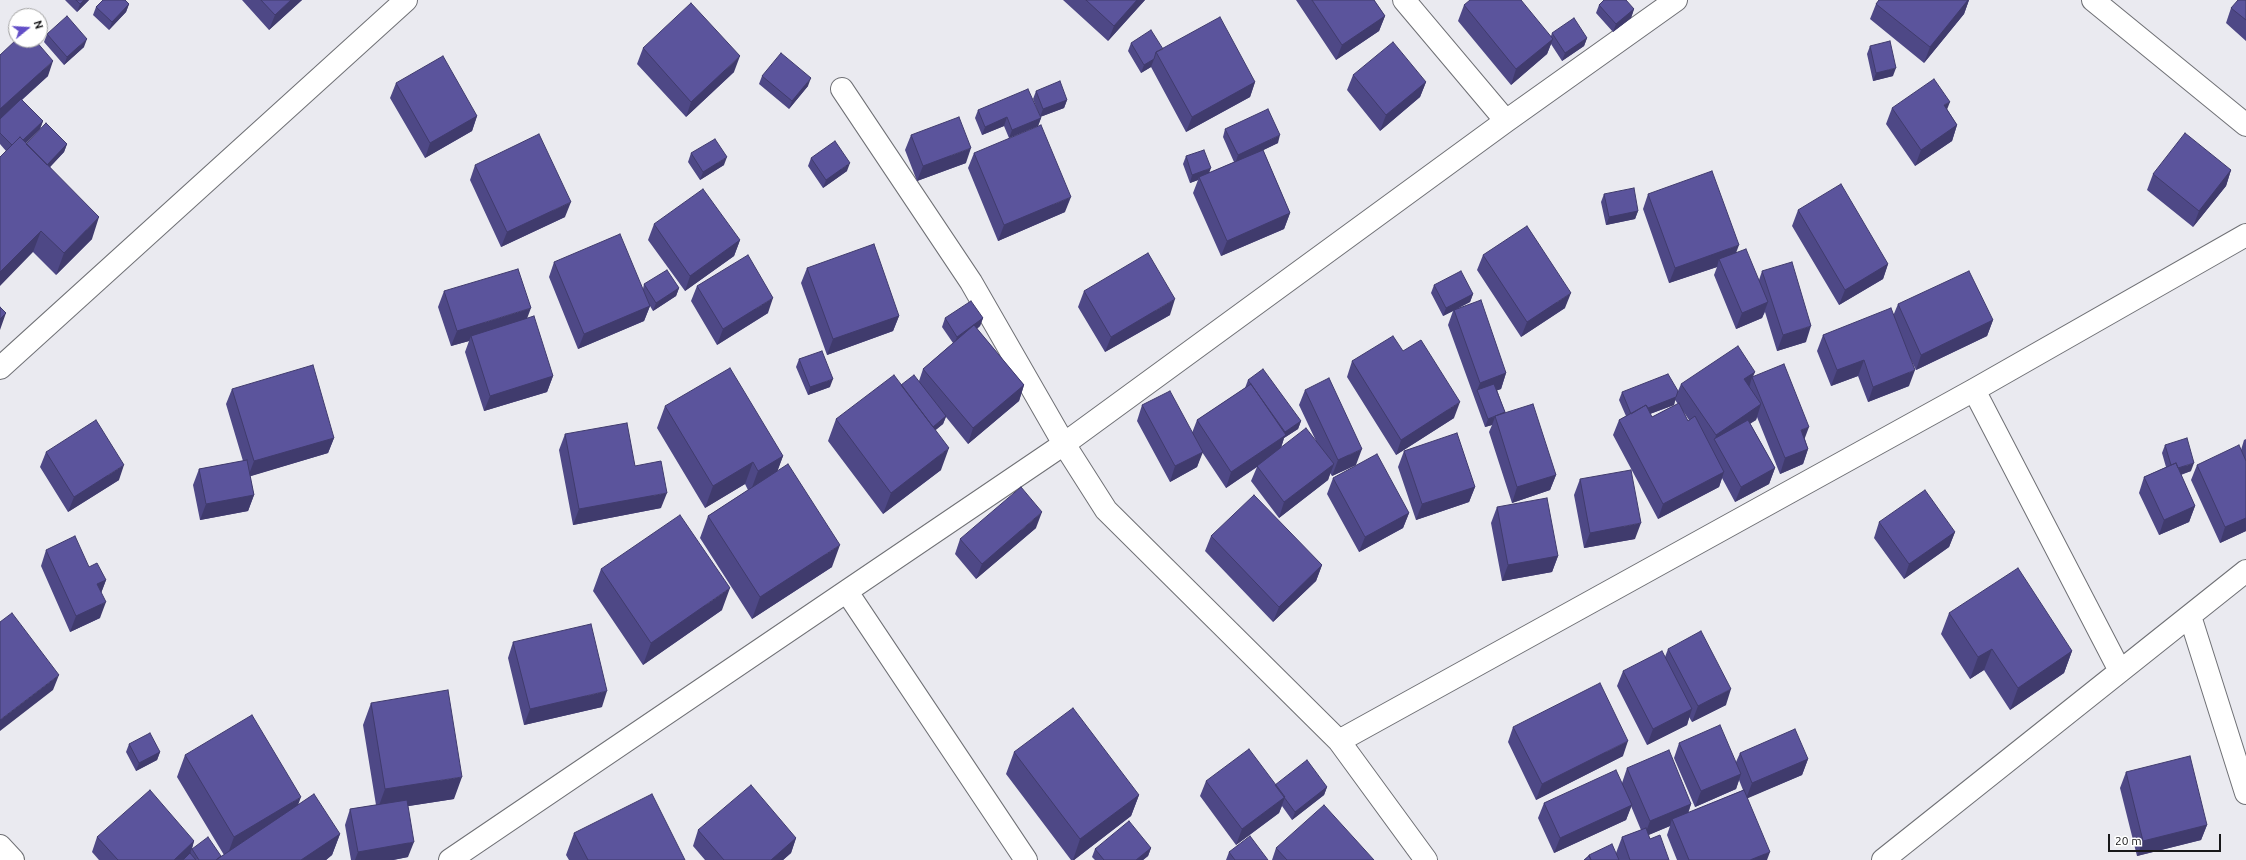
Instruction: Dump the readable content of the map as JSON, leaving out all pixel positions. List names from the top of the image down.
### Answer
{
  "scale_bar": "20 m",
  "north": "right"
}
